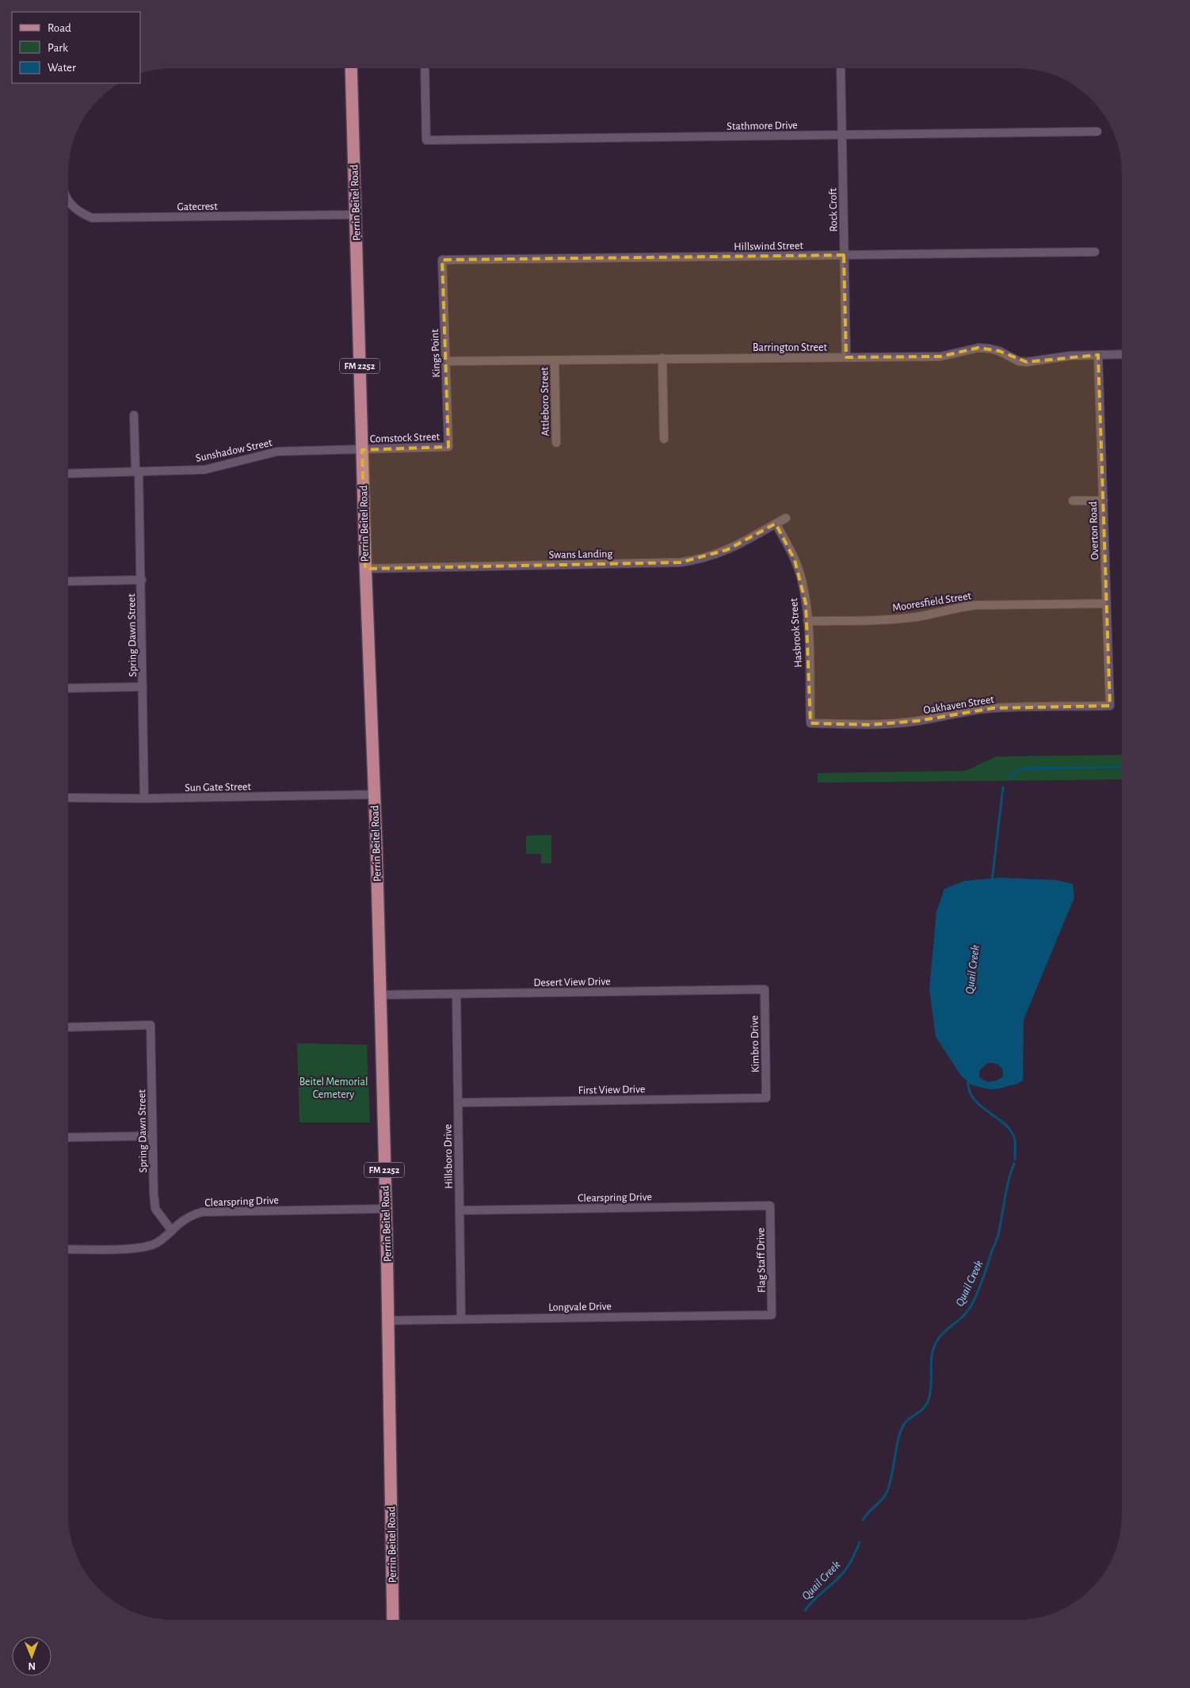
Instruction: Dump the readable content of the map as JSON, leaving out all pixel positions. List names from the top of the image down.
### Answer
{
  "streets": {
    "main road": ["Perrin Beitel Road", "FM 2252"],
    "street": [
      "Stathmore Drive",
      "Gatecrest",
      "Rock Croft",
      "Hillswind Street",
      "Barrington Street",
      "Kings Point",
      "Attleboro Street",
      "Comstock Street",
      "Sunshadow Street",
      "Overton Road",
      "Swans Landing",
      "Mooresfield Street",
      "Hasbrook Street",
      "Spring Dawn Street",
      "Oakhaven Street",
      "Sun Gate Street",
      "Desert View Drive",
      "Kimbro Drive",
      "First View Drive",
      "Hillsboro Drive",
      "Clearspring Drive",
      "Flag Staff Drive",
      "Longvale Drive"
    ]
  },
  "crossings": [
    ["Stathmore Drive", "Rock Croft"],
    ["Perrin Beitel Road", "Gatecrest"],
    ["Perrin Beitel Road", "Comstock Street"],
    ["Perrin Beitel Road", "Sunshadow Street"],
    ["Perrin Beitel Road", "Swans Landing"],
    ["Perrin Beitel Road", "Sun Gate Street"],
    ["Perrin Beitel Road", "Desert View Drive"],
    ["Perrin Beitel Road", "Clearspring Drive"],
    ["Perrin Beitel Road", "Longvale Drive"],
    ["Rock Croft", "Hillswind Street"],
    ["Rock Croft", "Barrington Street"],
    ["Hillswind Street", "Kings Point"],
    ["Barrington Street", "Kings Point"],
    ["Barrington Street", "Attleboro Street"],
    ["Barrington Street", "Overton Road"],
    ["Kings Point", "Comstock Street"],
    ["Comstock Street", "Sunshadow Street"],
    ["Sunshadow Street", "Spring Dawn Street"],
    ["Overton Road", "Mooresfield Street"],
    ["Overton Road", "Oakhaven Street"],
    ["Swans Landing", "Hasbrook Street"],
    ["Mooresfield Street", "Hasbrook Street"],
    ["Hasbrook Street", "Oakhaven Street"],
    ["Spring Dawn Street", "Sun Gate Street"],
    ["Spring Dawn Street", "Clearspring Drive"],
    ["Desert View Drive", "Kimbro Drive"],
    ["Desert View Drive", "Hillsboro Drive"],
    ["Kimbro Drive", "First View Drive"],
    ["First View Drive", "Hillsboro Drive"],
    ["Hillsboro Drive", "Clearspring Drive"],
    ["Hillsboro Drive", "Longvale Drive"],
    ["Clearspring Drive", "Flag Staff Drive"],
    ["Flag Staff Drive", "Longvale Drive"]
  ],
  "water": ["Quail Creek"],
  "parks": ["Beitel Memorial Cemetery"],
  "legend": ["Road", "Park", "Water"],
  "north": "bottom"
}
